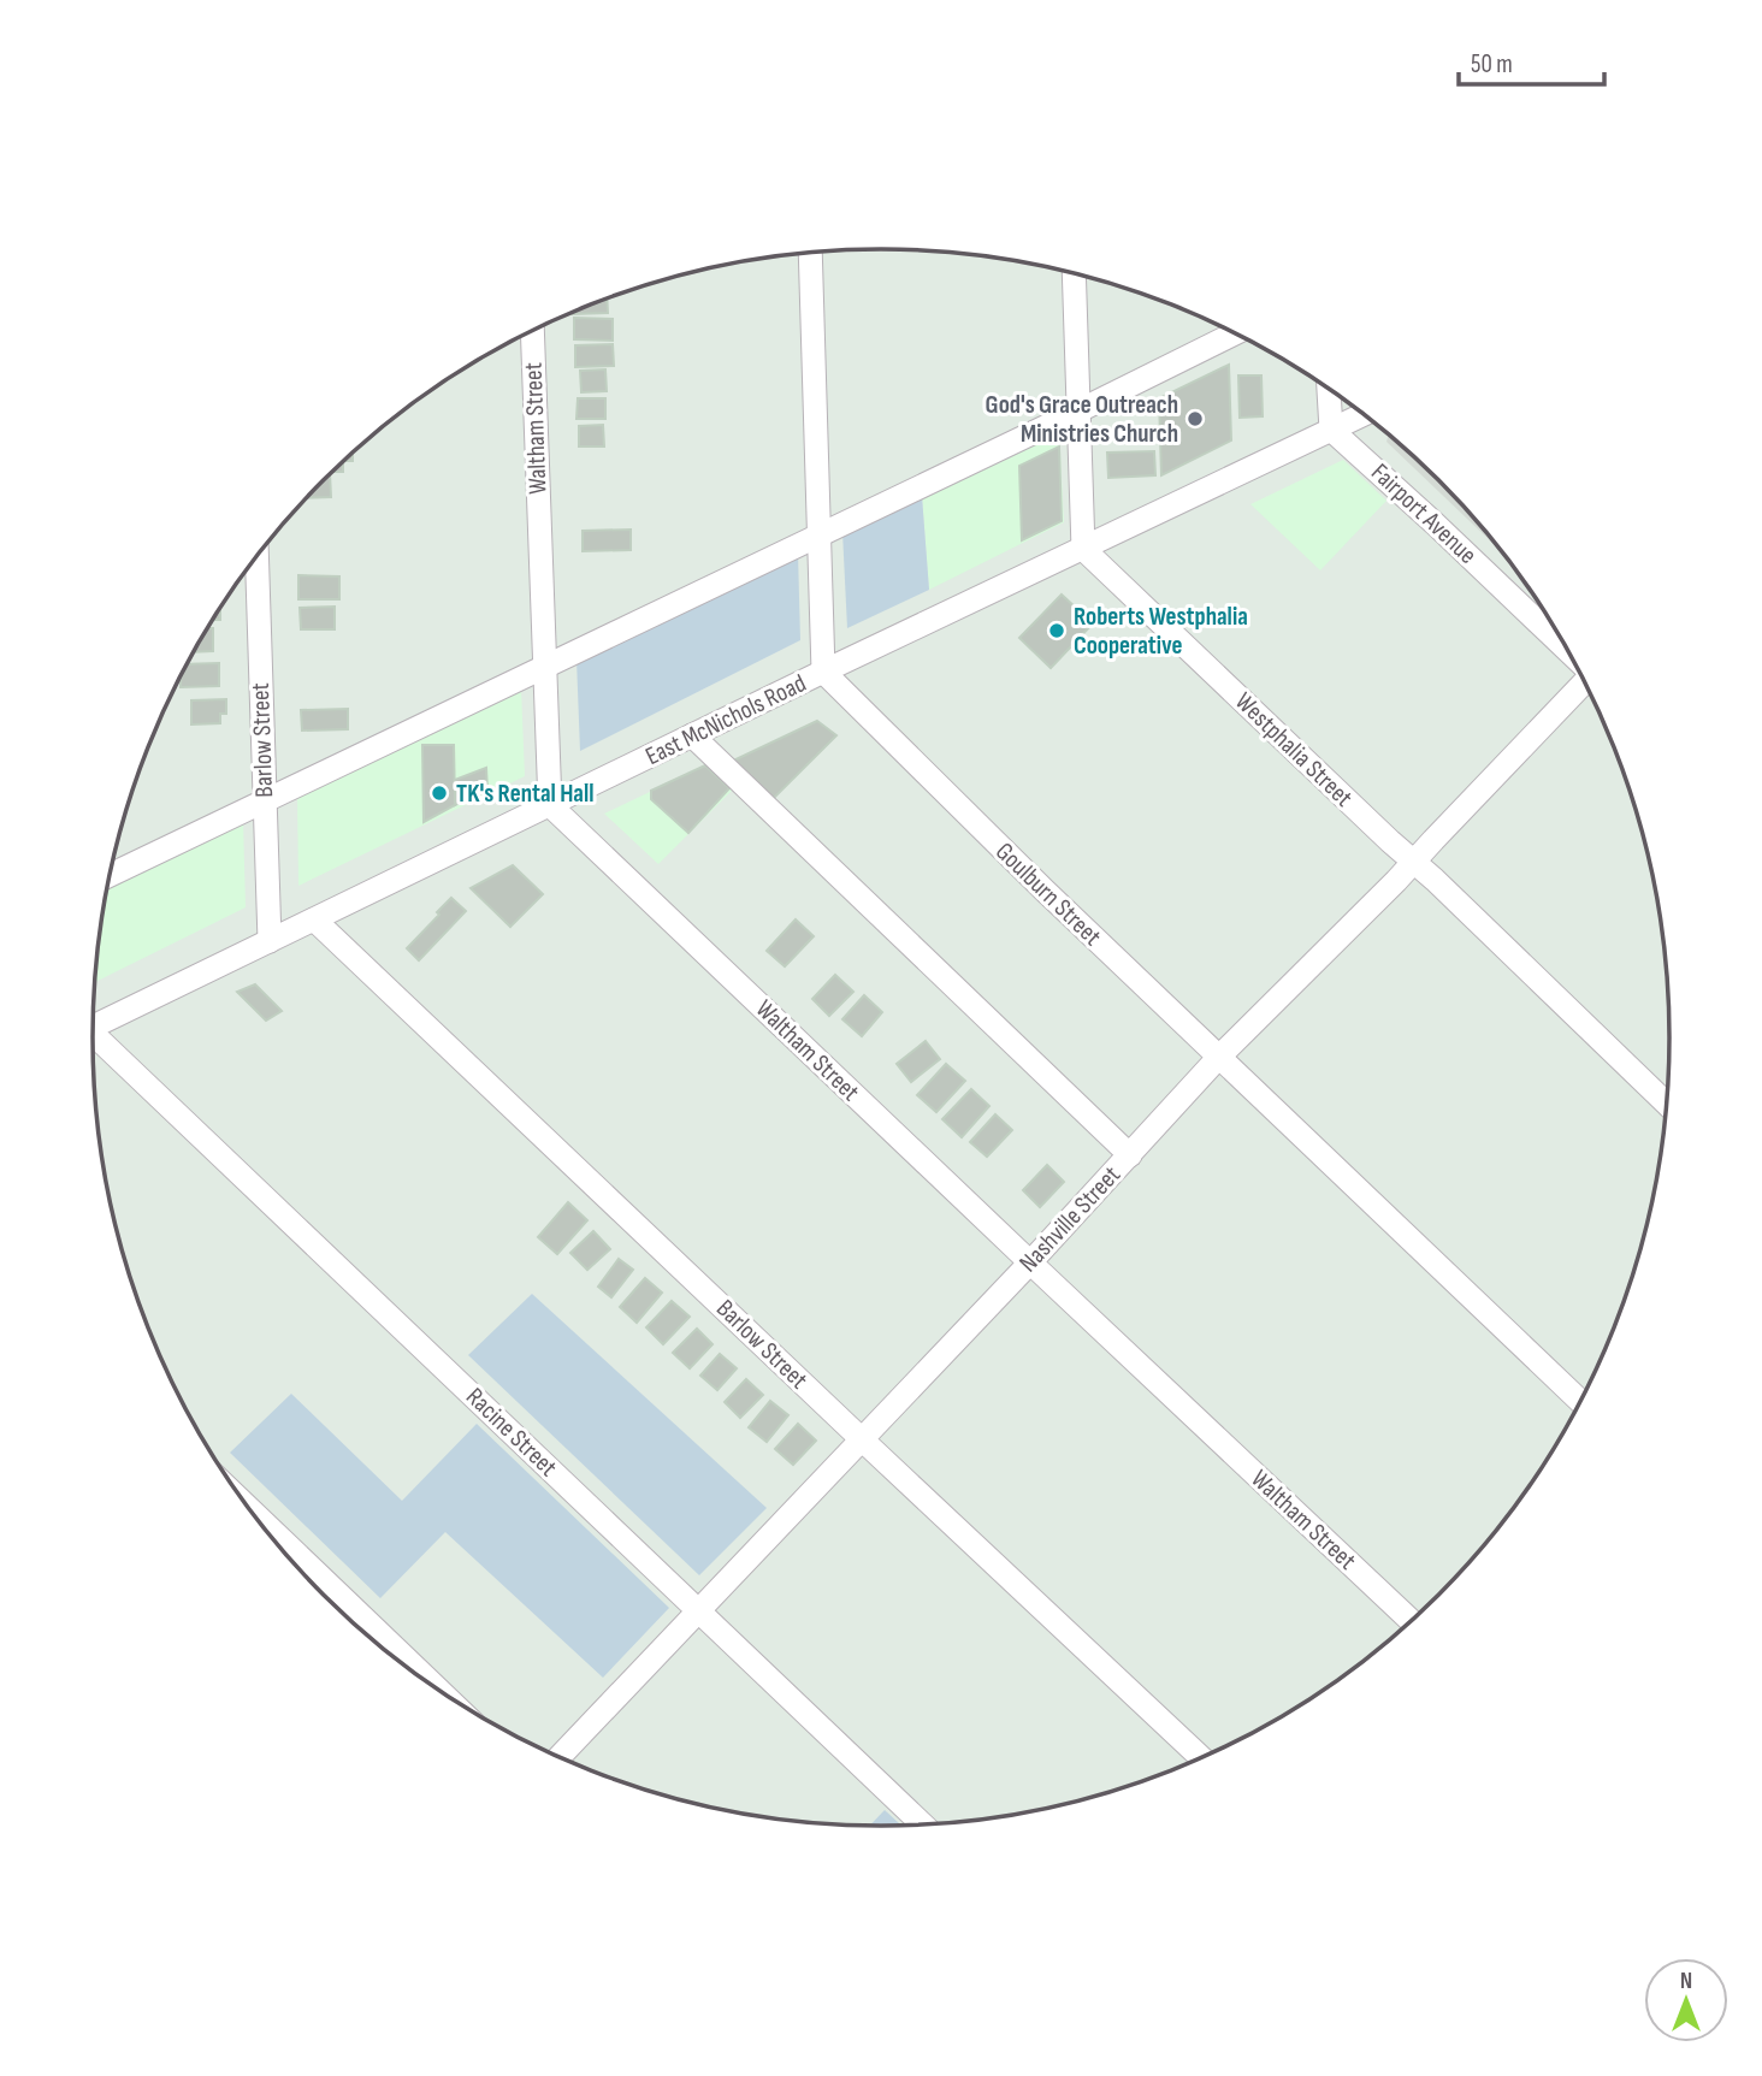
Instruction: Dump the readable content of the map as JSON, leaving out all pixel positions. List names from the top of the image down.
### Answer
{
  "streets": {
    "street": [
      "Waltham Street",
      "Fairport Avenue",
      "East McNichols Road",
      "Barlow Street",
      "Westphalia Street",
      "Goulburn Street",
      "Nashville Street",
      "Racine Street"
    ]
  },
  "crossings": [
    ["Waltham Street", "East McNichols Road"],
    ["Waltham Street", "Nashville Street"],
    ["Fairport Avenue", "East McNichols Road"],
    ["East McNichols Road", "Barlow Street"],
    ["East McNichols Road", "Westphalia Street"],
    ["East McNichols Road", "Goulburn Street"],
    ["Barlow Street", "Nashville Street"],
    ["Westphalia Street", "Nashville Street"],
    ["Goulburn Street", "Nashville Street"],
    ["Nashville Street", "Racine Street"]
  ],
  "places": ["God's Grace Outreach Ministries Church", "Roberts Westphalia Cooperative", "TK's Rental Hall"],
  "scale_bar": "50 m",
  "north": "top"
}
